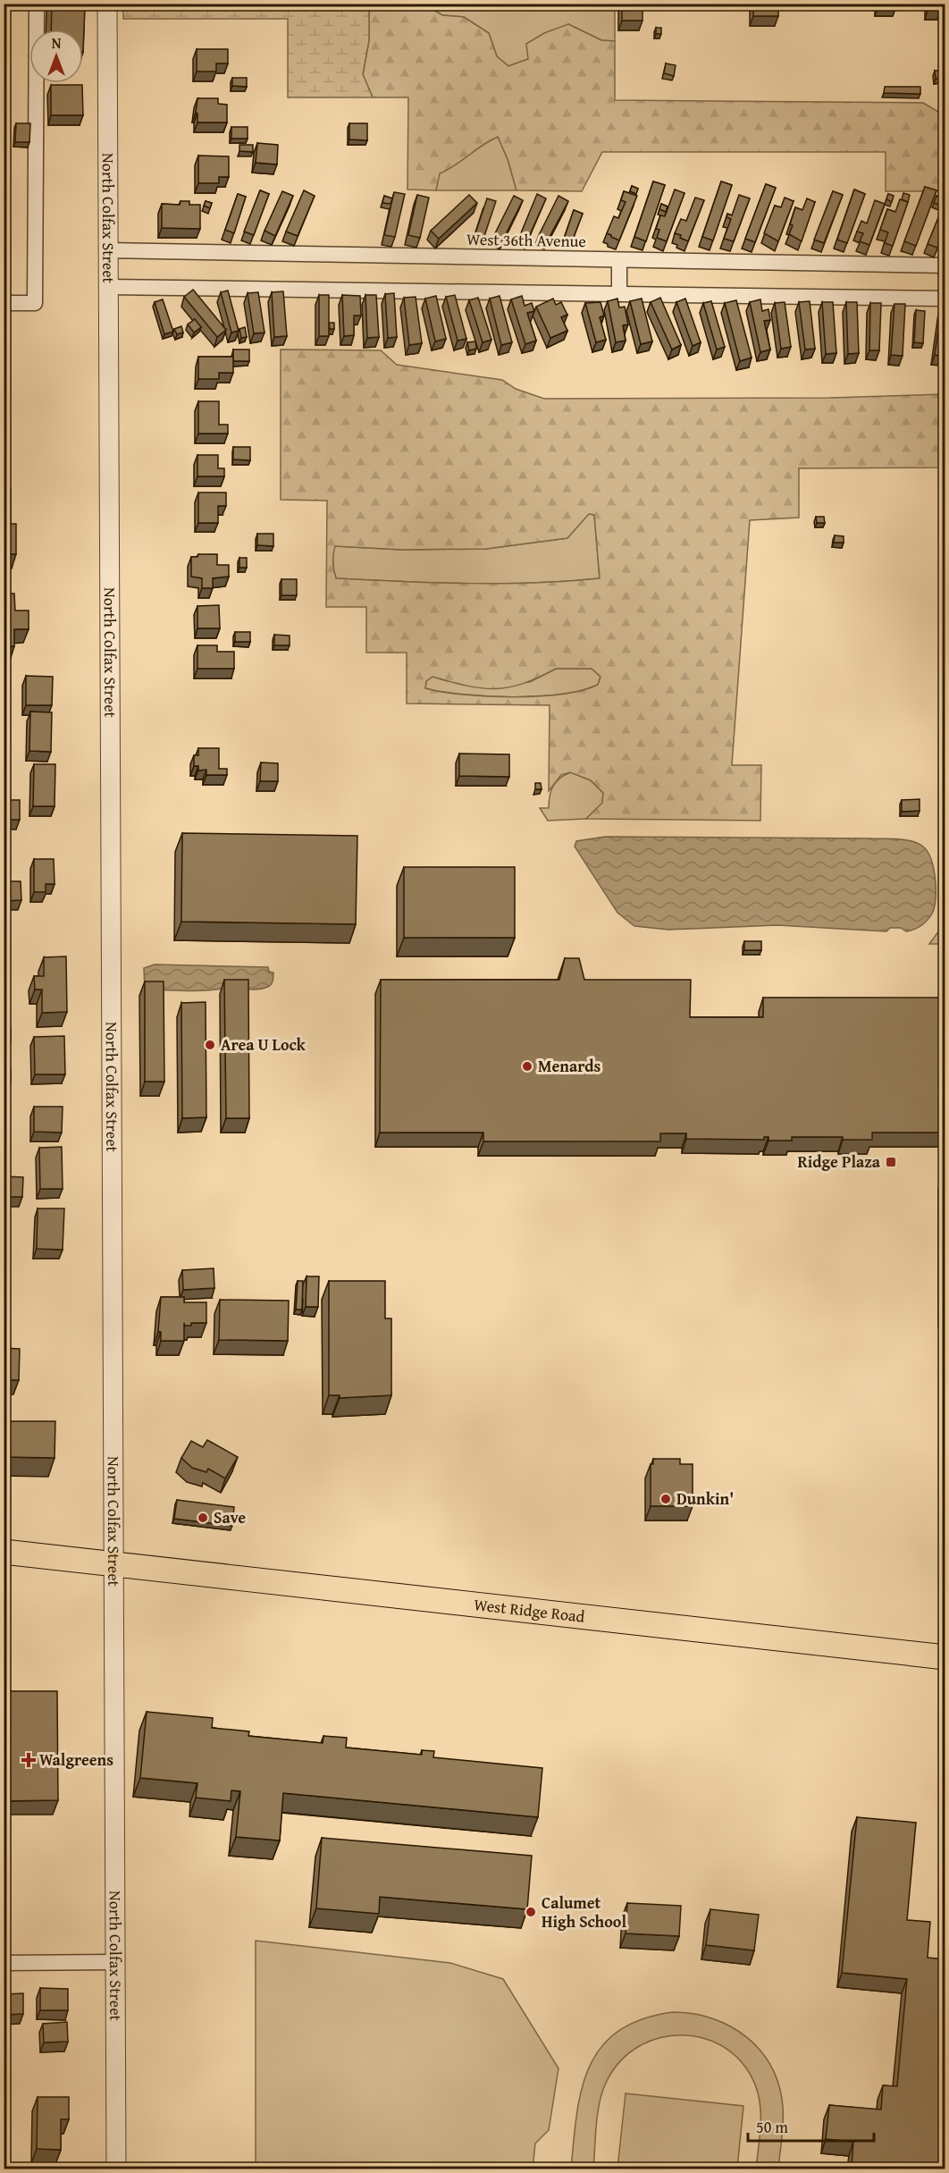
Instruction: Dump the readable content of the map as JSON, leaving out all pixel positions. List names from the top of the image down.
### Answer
{
  "streets": {
    "main road": ["West Ridge Road"],
    "street": ["North Colfax Street", "West 36th Avenue"]
  },
  "crossings": [
    ["North Colfax Street", "West 36th Avenue"],
    ["North Colfax Street", "West Ridge Road"]
  ],
  "places": {
    "other": [
      "Area U Lock",
      "Menards",
      "Dunkin'",
      "Save",
      "Calumet High School"
    ],
    "transit": ["Ridge Plaza"],
    "health": ["Walgreens"]
  },
  "scale_bar": "50 m",
  "north": "top"
}
